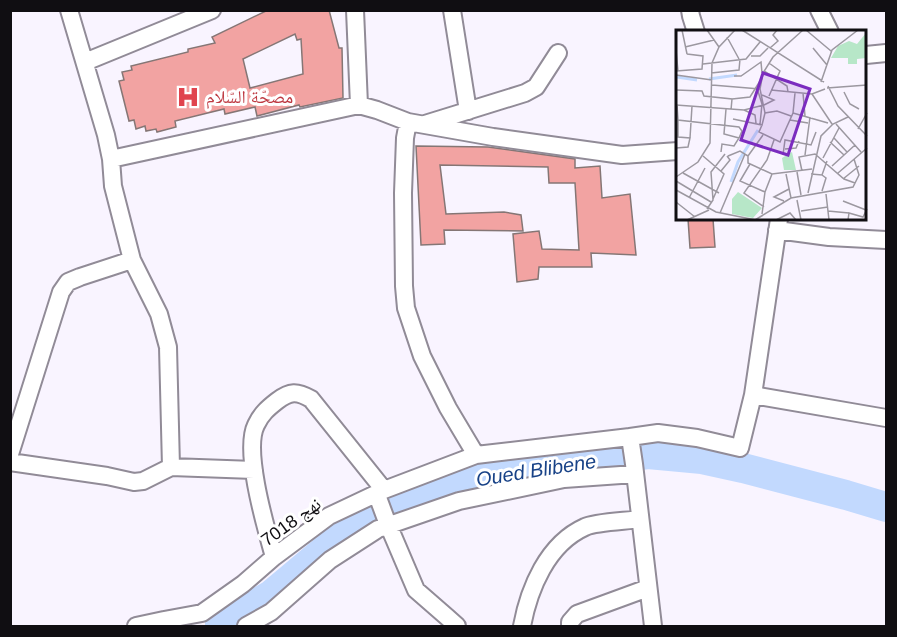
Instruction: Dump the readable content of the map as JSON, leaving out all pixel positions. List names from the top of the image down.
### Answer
{
  "streets": {
    "street": ["نهج 7018"]
  },
  "water": ["Oued Blibene"],
  "places": {
    "hospital": ["مصحّة السّلام"]
  }
}
